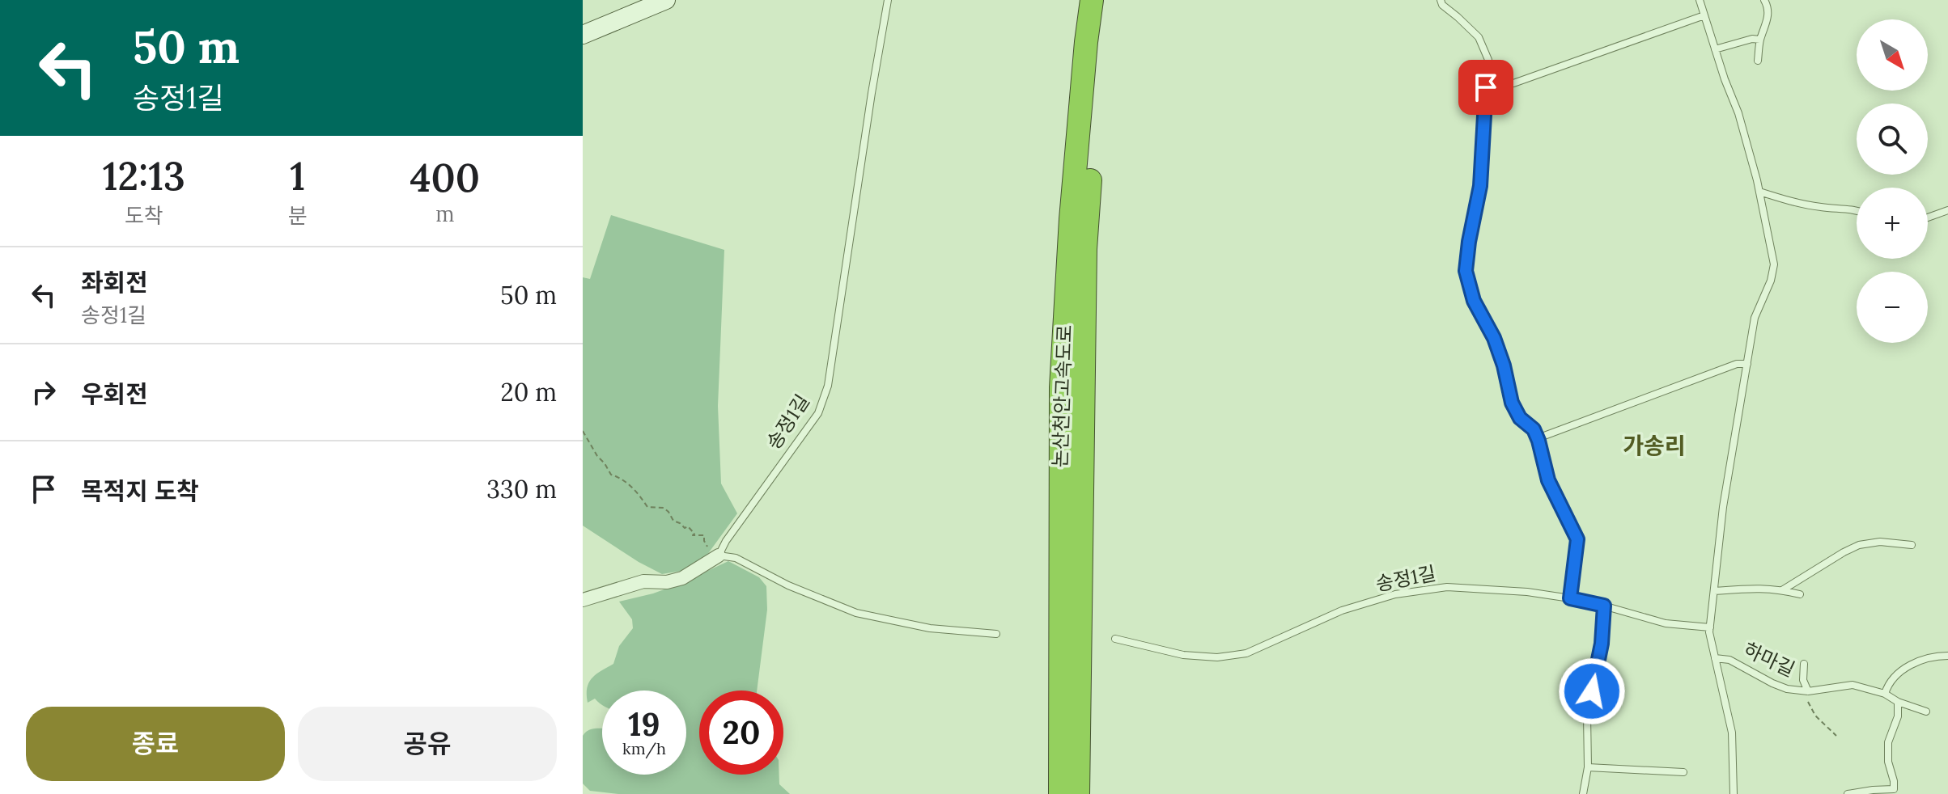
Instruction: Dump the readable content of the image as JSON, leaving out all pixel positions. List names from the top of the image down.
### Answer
{
  "streets": {
    "highway": ["논산천안고속도로"],
    "lane": ["송정1길", "하마길"]
  },
  "districts": ["가송리"],
  "north": "bottom right",
  "page": {
    "turn": ["50 m", "송정1길"],
    "map_buttons": ["+", "−"],
    "eta": [
      "12:13",
      "도착",
      "1",
      "분",
      "400",
      "m"
    ],
    "list": [
      {
        "name": "좌회전",
        "note": "송정1길",
        "value": "50 m"
      },
      {
        "name": "우회전",
        "value": "20 m"
      },
      {
        "name": "목적지 도착",
        "value": "330 m"
      }
    ],
    "speed": "19 km/h",
    "limit": "20",
    "buttons": ["종료", "공유"]
  }
}
